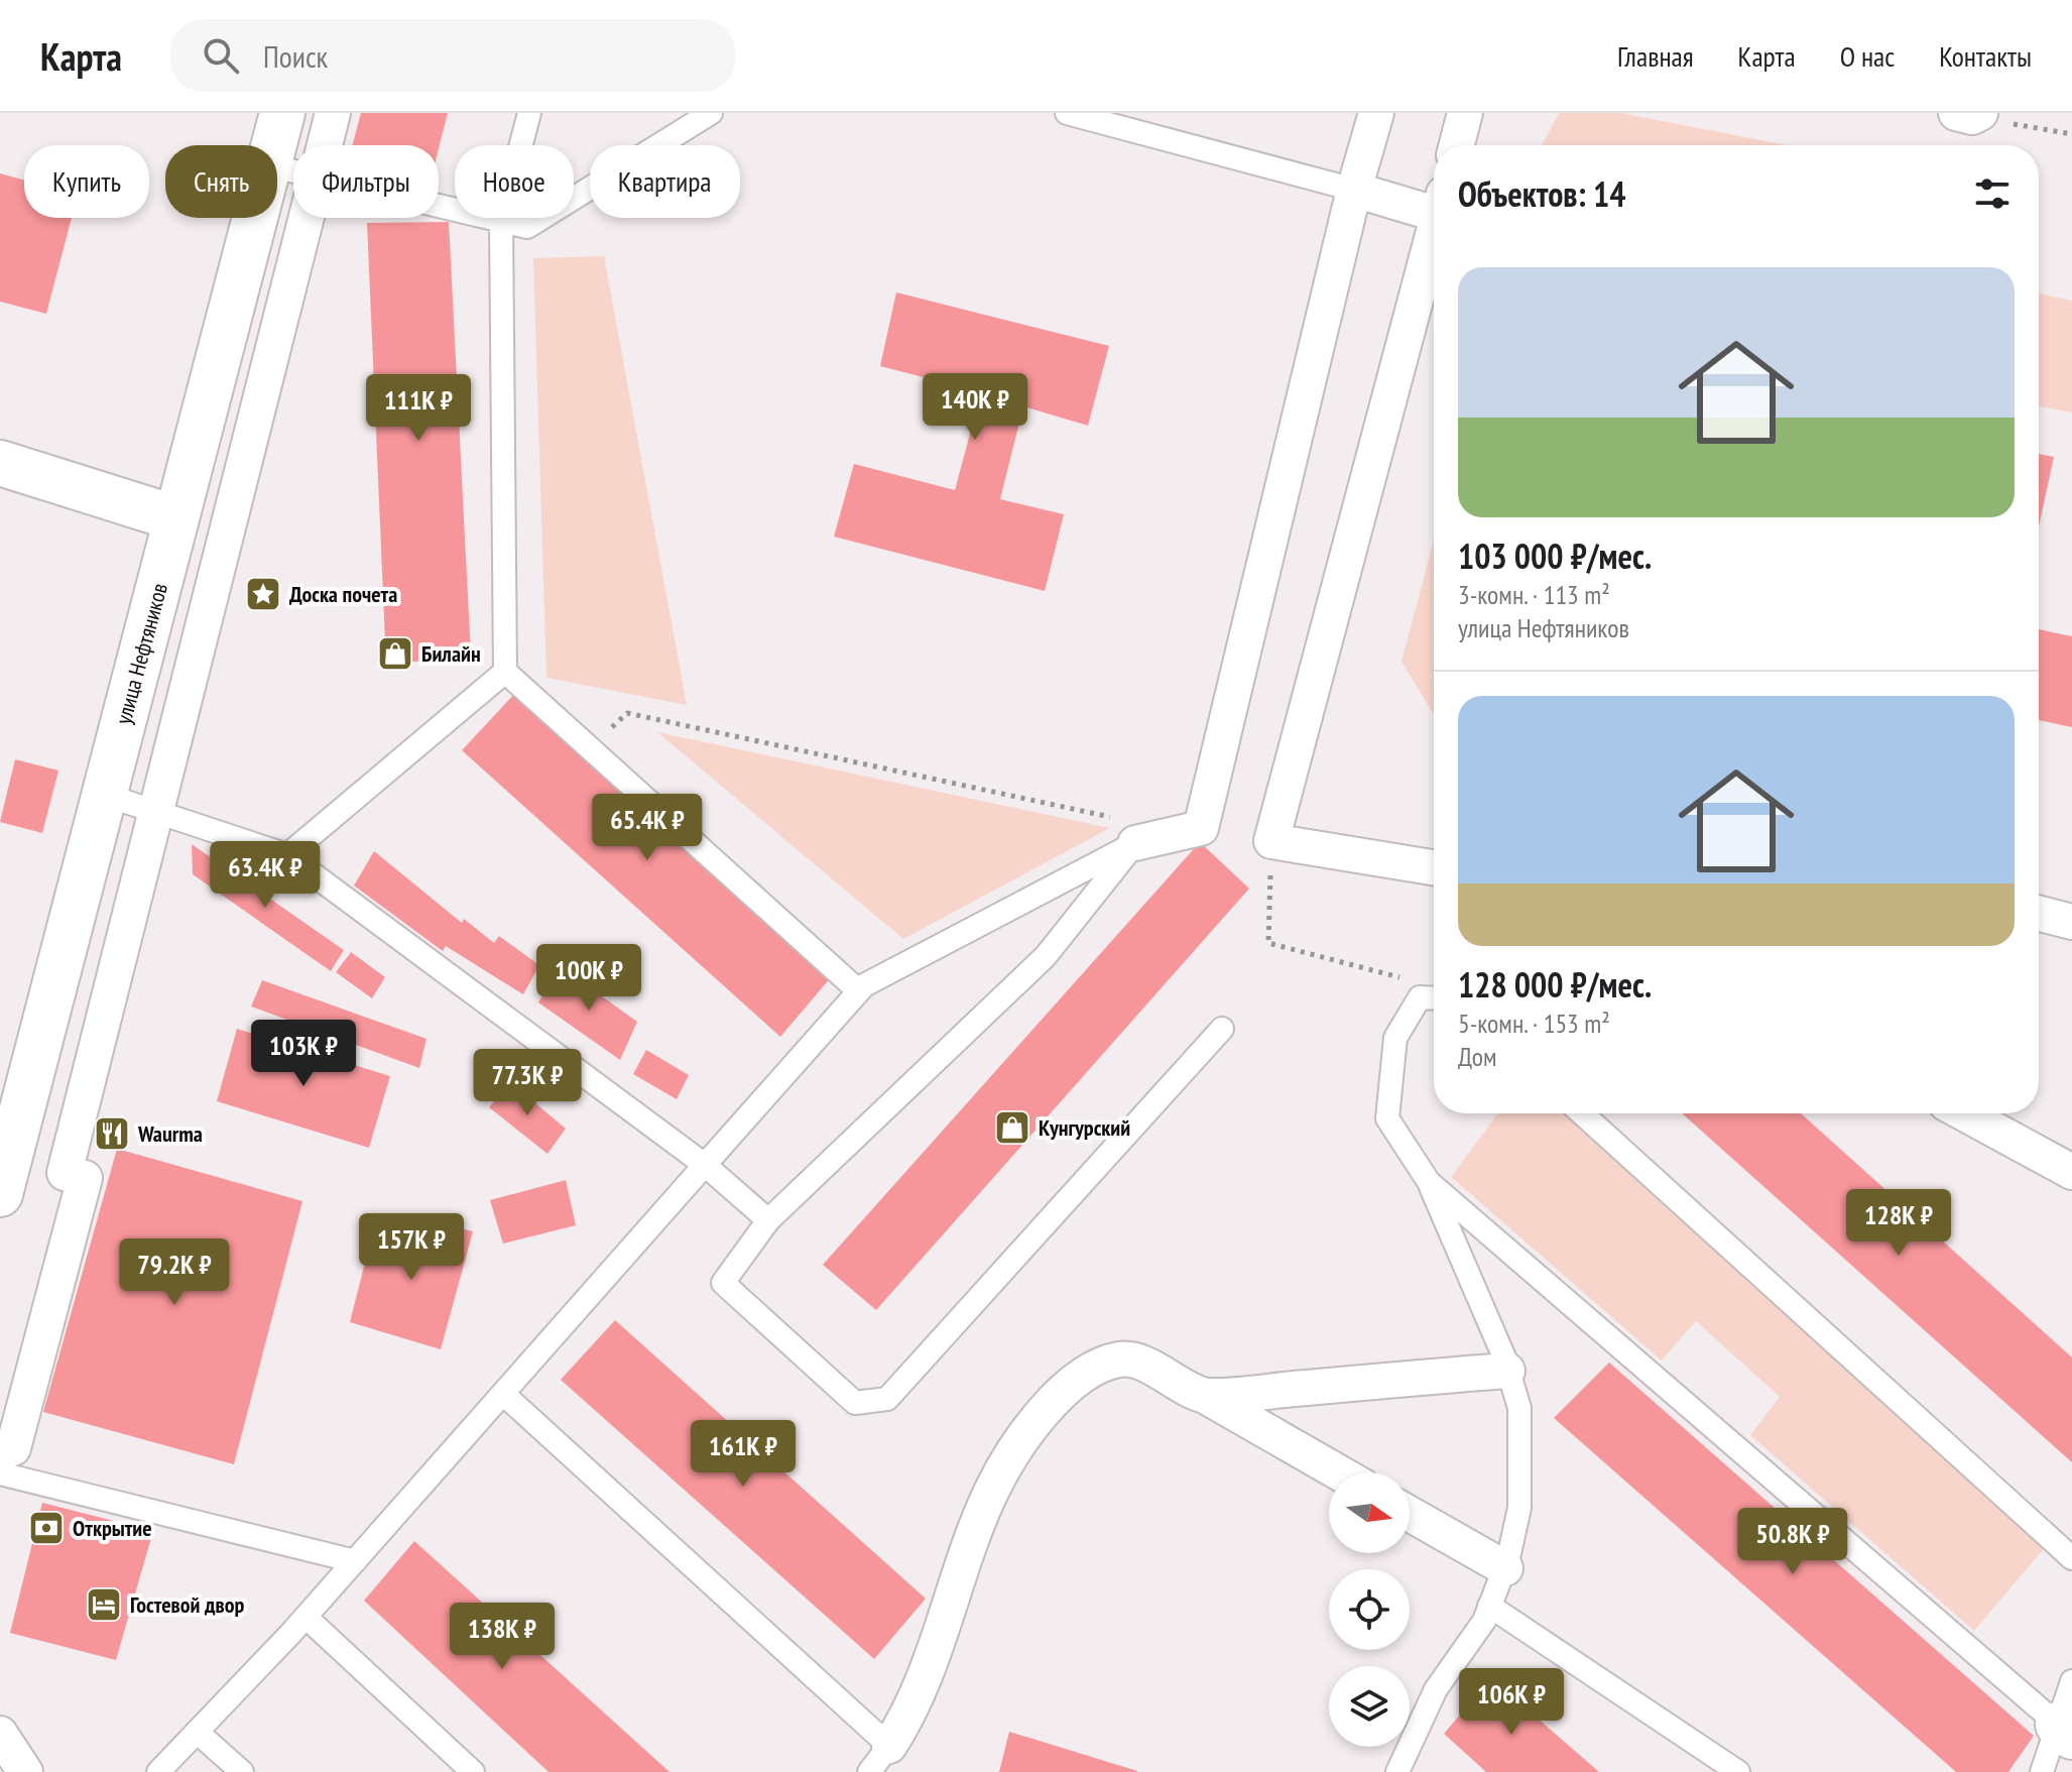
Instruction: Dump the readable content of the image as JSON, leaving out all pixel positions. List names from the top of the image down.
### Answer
{
  "streets": {
    "street": ["улица Нефтяников"]
  },
  "places": {
    "place": ["Доска почета"],
    "shop": ["Билайн", "Кунгурский"],
    "restaurant": ["Waurma"],
    "bank": ["Открытие"],
    "hotel": ["Гостевой двор"]
  },
  "north": "right",
  "page": {
    "header": "Карта",
    "search": "Поиск",
    "nav": [
      "Главная",
      "Карта",
      "О нас",
      "Контакты"
    ],
    "chip": [
      "Купить",
      "Снять",
      "Фильтры",
      "Новое",
      "Квартира"
    ],
    "heading": "Объектов: 14",
    "list": [
      {
        "name": "103 000 ₽/мес.",
        "note": "3-комн. · 113 m² · улица Нефтяников"
      },
      {
        "name": "128 000 ₽/мес.",
        "note": "5-комн. · 153 m² · Дом"
      }
    ],
    "price": [
      "140K ₽",
      "111K ₽",
      "65.4K ₽",
      "63.4K ₽",
      "100K ₽",
      "103K ₽",
      "77.3K ₽",
      "128K ₽",
      "157K ₽",
      "79.2K ₽",
      "161K ₽",
      "50.8K ₽",
      "138K ₽",
      "106K ₽"
    ]
  }
}
